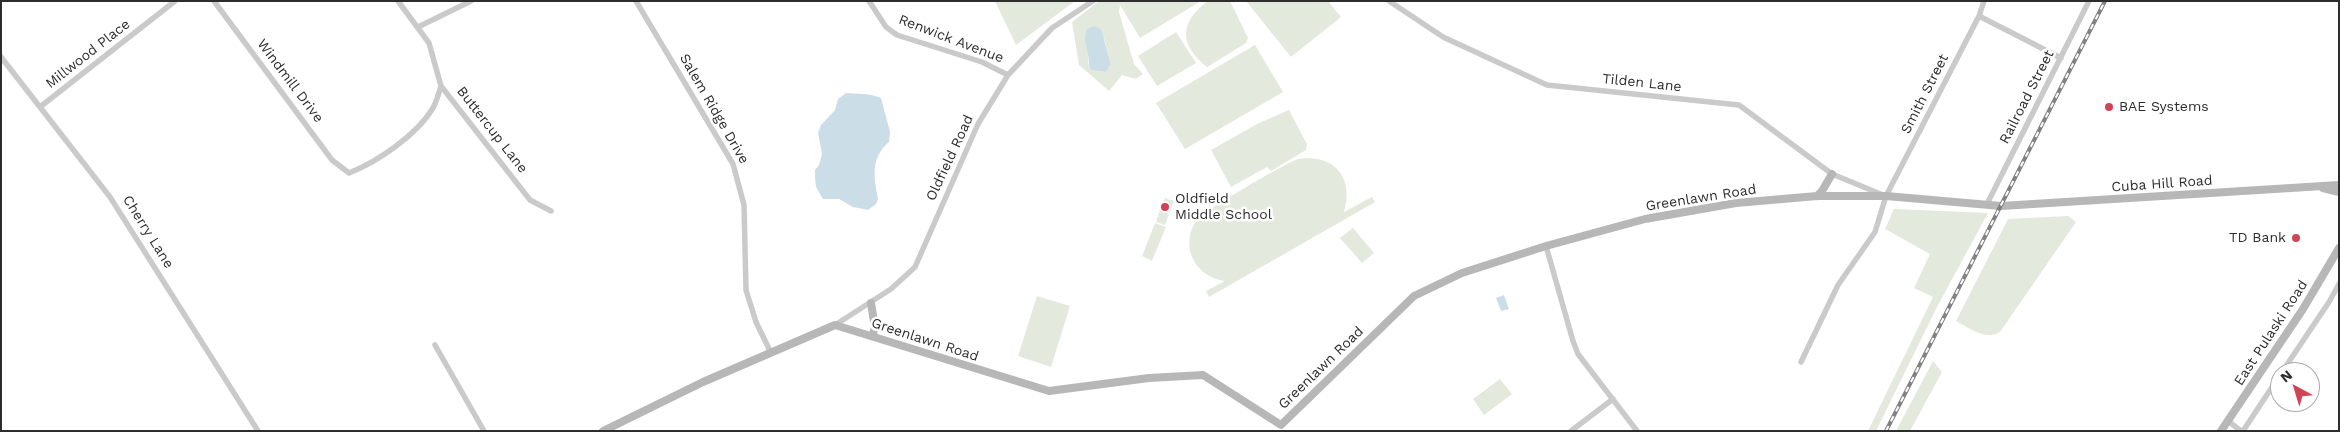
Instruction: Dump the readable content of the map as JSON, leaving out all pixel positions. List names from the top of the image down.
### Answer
{
  "streets": {
    "main road": ["Cuba Hill Road", "Greenlawn Road", "East Pulaski Road"],
    "street": [
      "Renwick Avenue",
      "Millwood Place",
      "Windmill Drive",
      "Tilden Lane",
      "Smith Street",
      "Railroad Street",
      "Salem Ridge Drive",
      "Buttercup Lane",
      "Oldfield Road",
      "Cherry Lane"
    ]
  },
  "crossings": [
    ["Renwick Avenue", "Oldfield Road"],
    ["Millwood Place", "Cherry Lane"],
    ["Windmill Drive", "Buttercup Lane"],
    ["Tilden Lane", "Smith Street"],
    ["Tilden Lane", "Greenlawn Road"],
    ["Smith Street", "Greenlawn Road"],
    ["Railroad Street", "Cuba Hill Road"],
    ["Railroad Street", "Greenlawn Road"],
    ["Oldfield Road", "Greenlawn Road"],
    ["Cuba Hill Road", "Greenlawn Road"]
  ],
  "places": ["BAE Systems", "Oldfield Middle School", "TD Bank"],
  "north": "top left"
}
